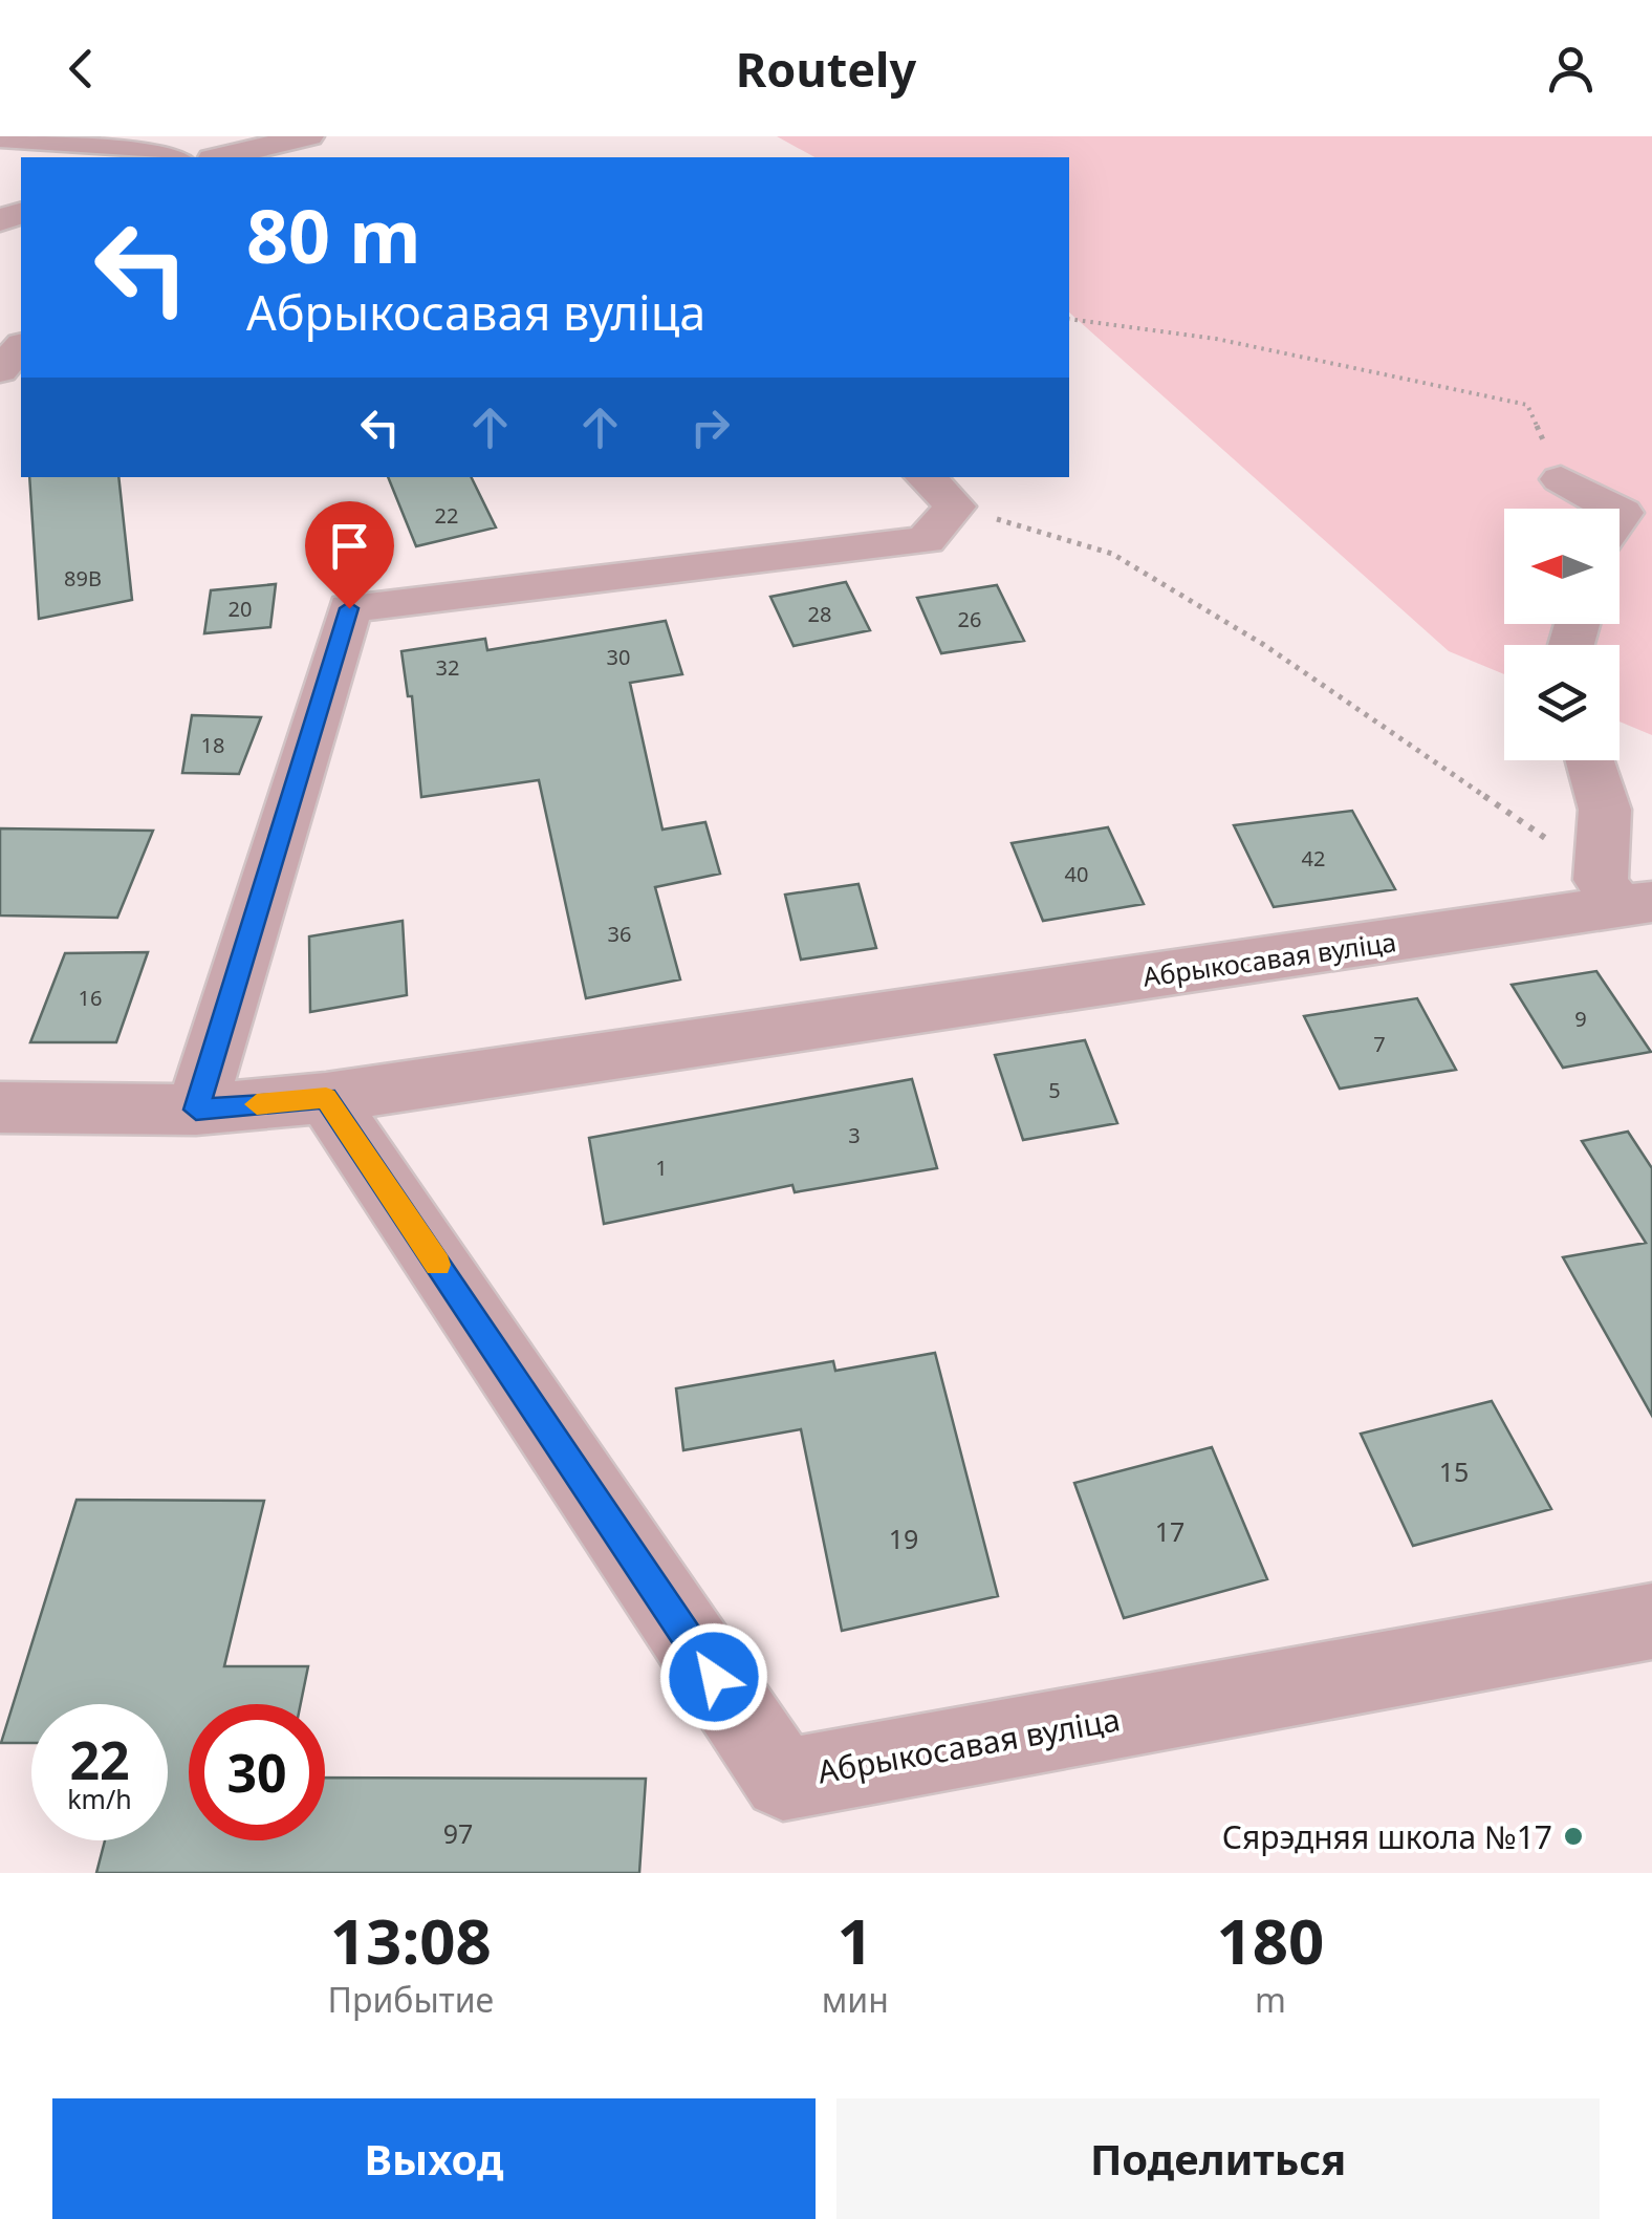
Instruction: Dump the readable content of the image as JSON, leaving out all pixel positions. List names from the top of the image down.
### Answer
{
  "streets": {
    "street": ["Абрыкосавая вуліца"]
  },
  "places": ["Сярэдняя школа №17"],
  "house_numbers": [
    "22",
    "89В",
    "20",
    "28",
    "26",
    "30",
    "32",
    "18",
    "42",
    "40",
    "36",
    "16",
    "9",
    "7",
    "5",
    "3",
    "1",
    "15",
    "17",
    "19",
    "97"
  ],
  "north": "left",
  "page": {
    "header": "Routely",
    "turn": ["80 m", "Абрыкосавая вуліца"],
    "speed": "22 km/h",
    "limit": "30",
    "eta": [
      "13:08",
      "Прибытие",
      "1",
      "мин",
      "180",
      "m"
    ],
    "buttons": ["Выход", "Поделиться"]
  }
}
